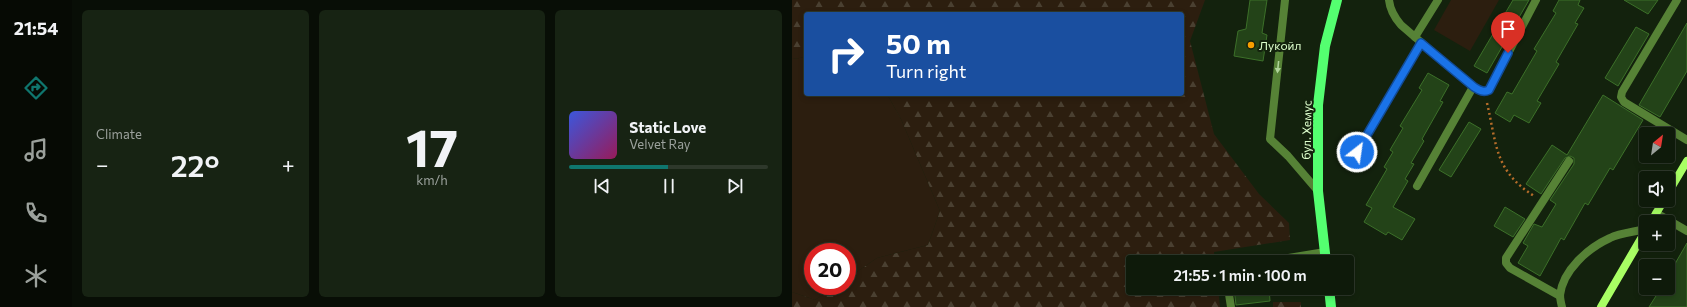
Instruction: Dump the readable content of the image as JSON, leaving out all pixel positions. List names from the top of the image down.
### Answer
{
  "streets": {
    "main road": ["бул. Хемус"]
  },
  "places": ["Лукойл"],
  "north": "top right",
  "page": {
    "tabs": "21:54",
    "tile": [
      "Climate",
      ["17", "km/h"]
    ],
    "turn": ["50 m", "Turn right"],
    "song": ["Static Love", "Velvet Ray"],
    "map_buttons": ["+", "−"],
    "heat": ["−", "22°", "+"],
    "limit": "20",
    "trip": "21:55 · 1 min · 100 m"
  }
}
